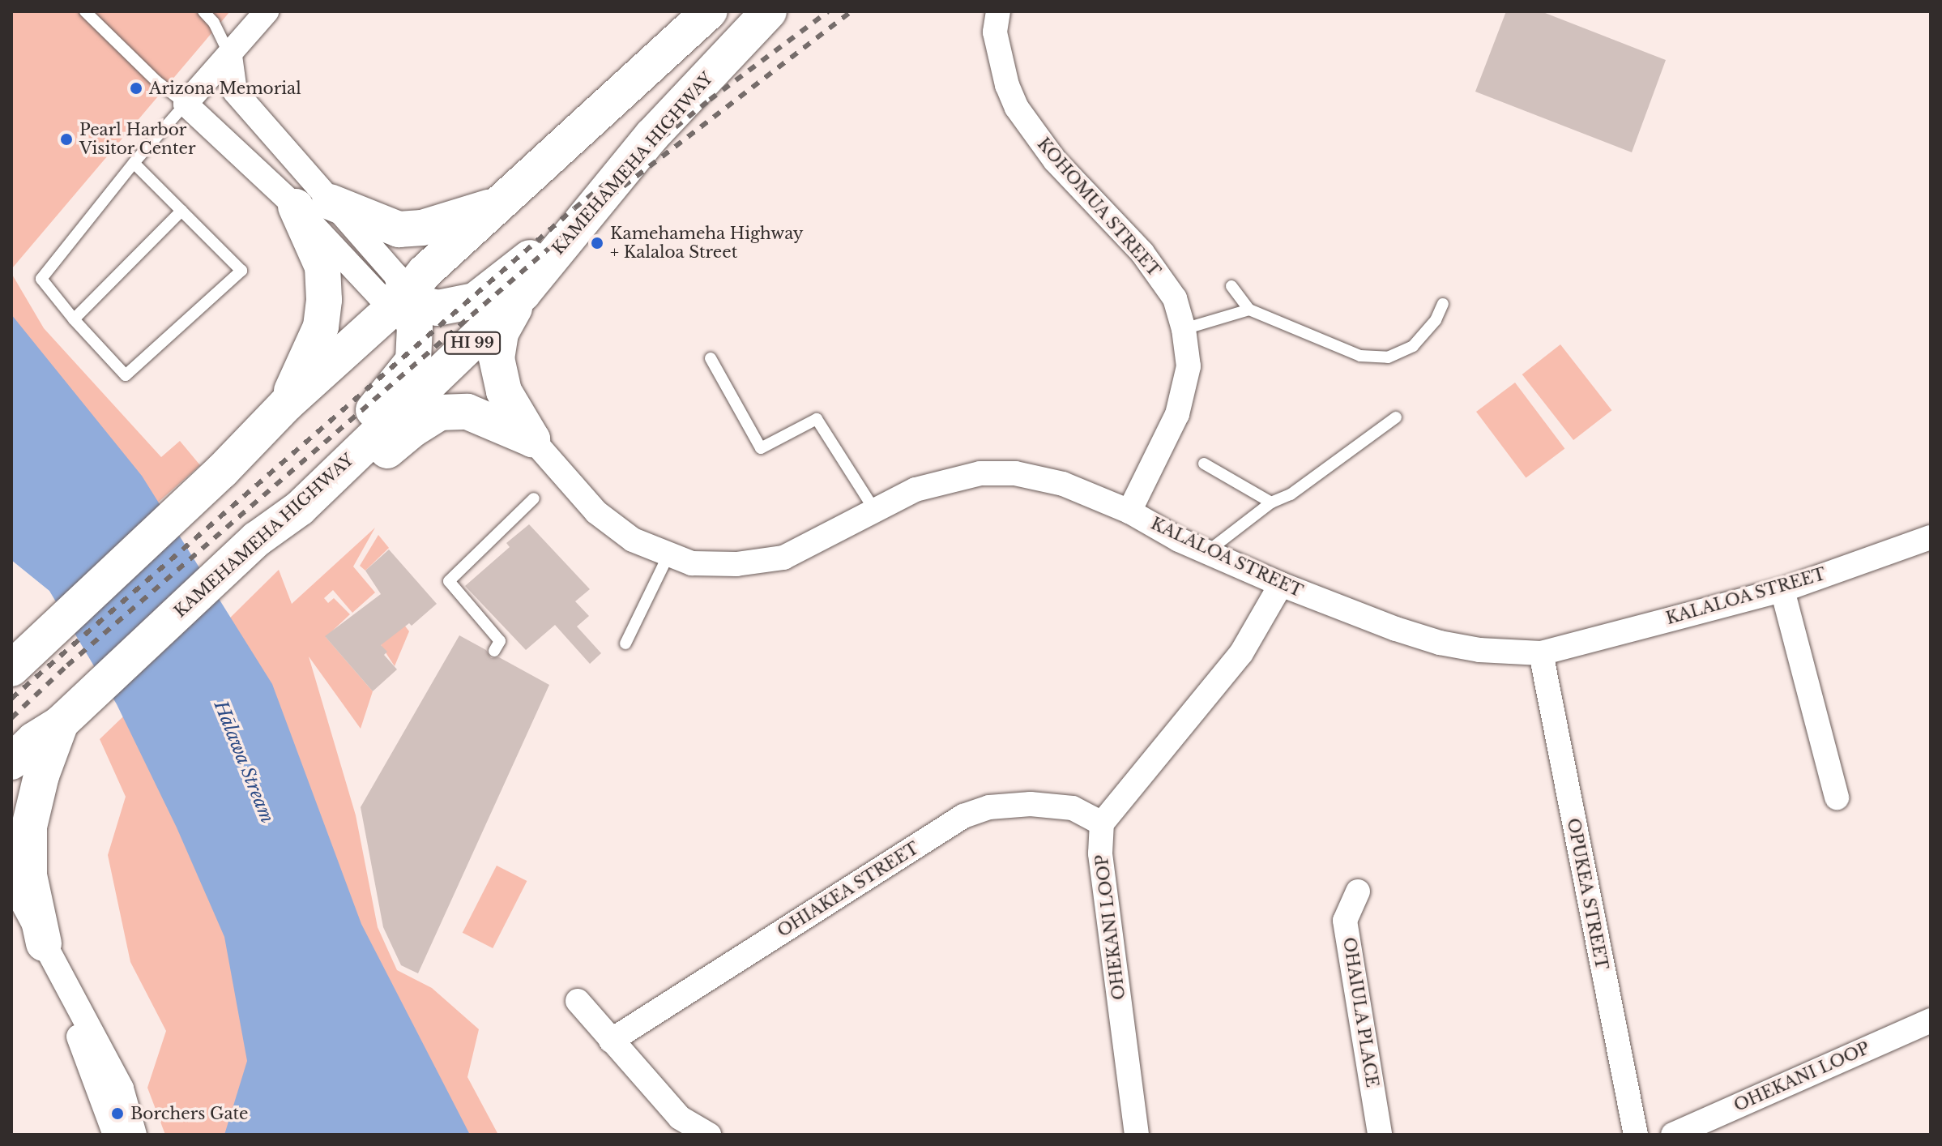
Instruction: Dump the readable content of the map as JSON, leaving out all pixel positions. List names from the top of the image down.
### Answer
{
  "streets": {
    "main road": ["KAMEHAMEHA HIGHWAY", "HI 99"],
    "street": [
      "KOHOMUA STREET",
      "KALALOA STREET",
      "OHIAKEA STREET",
      "OPUKEA STREET",
      "OHEKANI LOOP",
      "OHAIULA PLACE"
    ]
  },
  "crossings": [
    ["KOHOMUA STREET", "KALALOA STREET"],
    ["KALALOA STREET", "OPUKEA STREET"],
    ["OHIAKEA STREET", "OHEKANI LOOP"]
  ],
  "water": ["Hālawa Stream"],
  "places": [
    "Arizona Memorial",
    "Pearl Harbor Visitor Center",
    "Kamehameha Highway + Kalaloa Street",
    "Borchers Gate"
  ]
}
